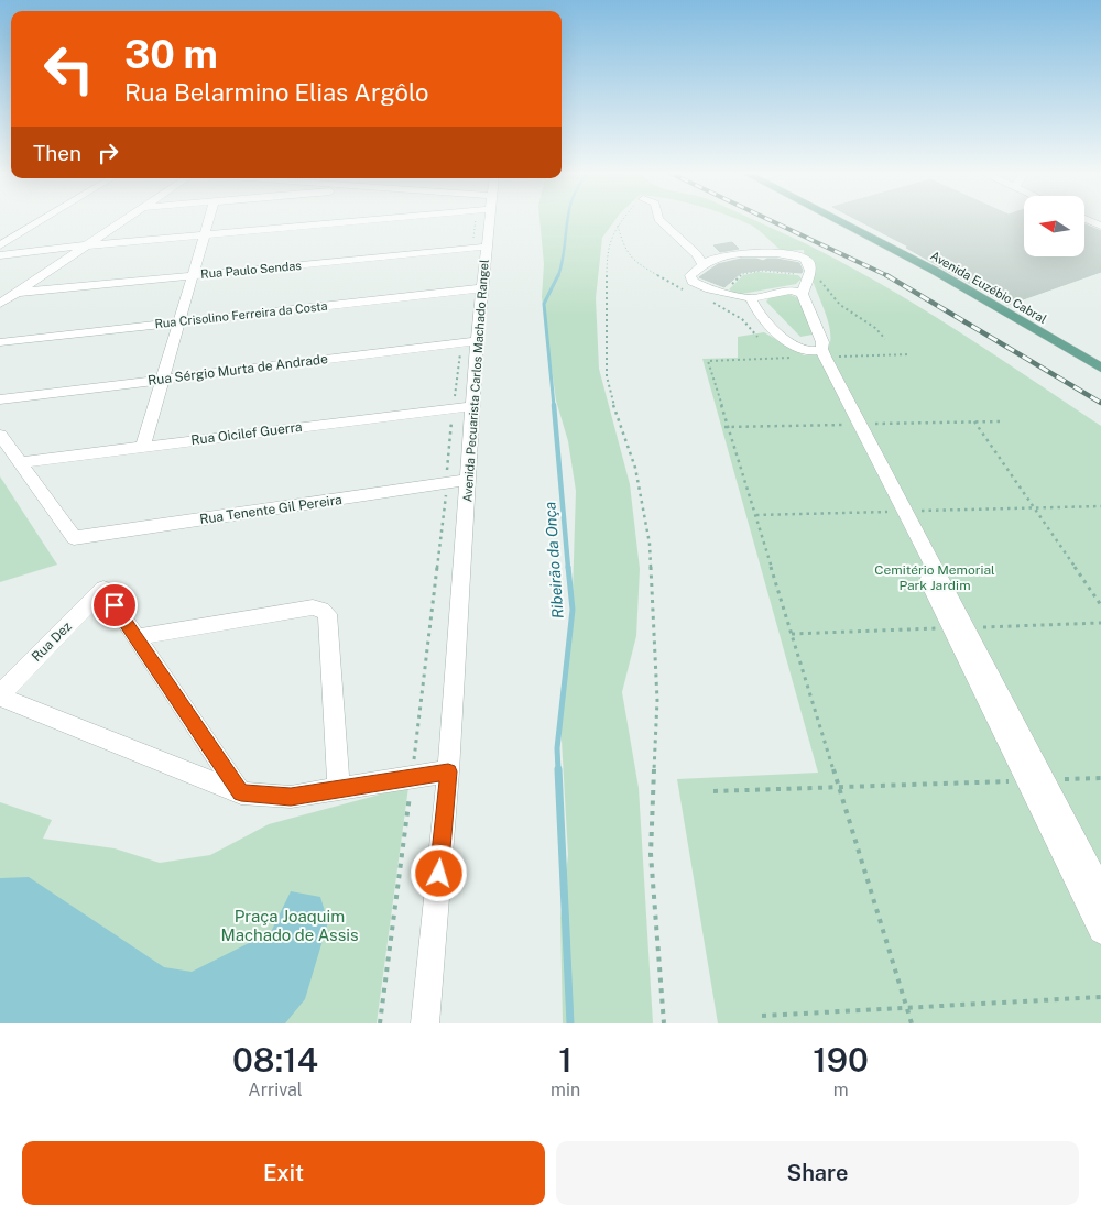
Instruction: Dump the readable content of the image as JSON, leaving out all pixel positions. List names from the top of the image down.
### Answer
{
  "streets": {
    "main road": ["Avenida Euzébio Cabral"],
    "street": [
      "Rua Paulo Sendas",
      "Rua Crisolino Ferreira da Costa",
      "Rua Sérgio Murta de Andrade",
      "Avenida Pecuarista Carlos Machado Rangel",
      "Rua Oicilef Guerra",
      "Rua Tenente Gil Pereira",
      "Rua Dez"
    ]
  },
  "crossings": [
    ["Rua Paulo Sendas", "Avenida Pecuarista Carlos Machado Rangel"],
    ["Rua Crisolino Ferreira da Costa", "Avenida Pecuarista Carlos Machado Rangel"],
    ["Rua Sérgio Murta de Andrade", "Avenida Pecuarista Carlos Machado Rangel"],
    ["Avenida Pecuarista Carlos Machado Rangel", "Rua Oicilef Guerra"],
    ["Avenida Pecuarista Carlos Machado Rangel", "Rua Tenente Gil Pereira"],
    ["Rua Oicilef Guerra", "Rua Tenente Gil Pereira"]
  ],
  "water": ["Ribeirão da Onça"],
  "parks": ["Cemitério Memorial Park Jardim", "Praça Joaquim Machado de Assis"],
  "north": "left",
  "page": {
    "turn": ["30 m", "Rua Belarmino Elias Argôlo"],
    "then": "Then",
    "eta": [
      "08:14",
      "Arrival",
      "1",
      "min",
      "190",
      "m"
    ],
    "buttons": ["Exit", "Share"]
  }
}
